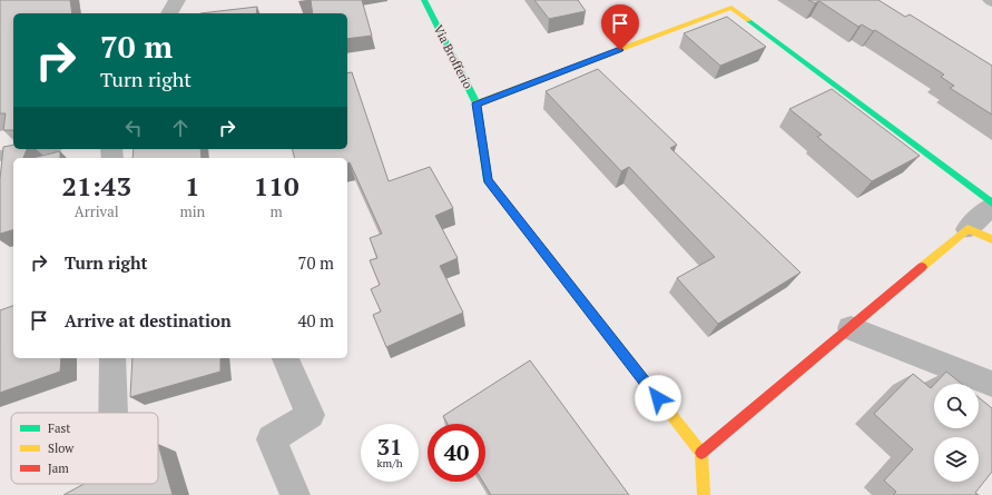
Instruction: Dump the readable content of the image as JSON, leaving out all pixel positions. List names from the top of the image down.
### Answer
{
  "streets": {
    "street": ["Via Brofferio"]
  },
  "legend": ["Fast", "Slow", "Jam"],
  "page": {
    "turn": ["70 m", "Turn right"],
    "eta": [
      "21:43",
      "Arrival",
      "1",
      "min",
      "110",
      "m"
    ],
    "list": [
      {
        "name": "Turn right",
        "value": "70 m"
      },
      {
        "name": "Arrive at destination",
        "value": "40 m"
      }
    ],
    "speed": "31 km/h",
    "limit": "40"
  }
}
